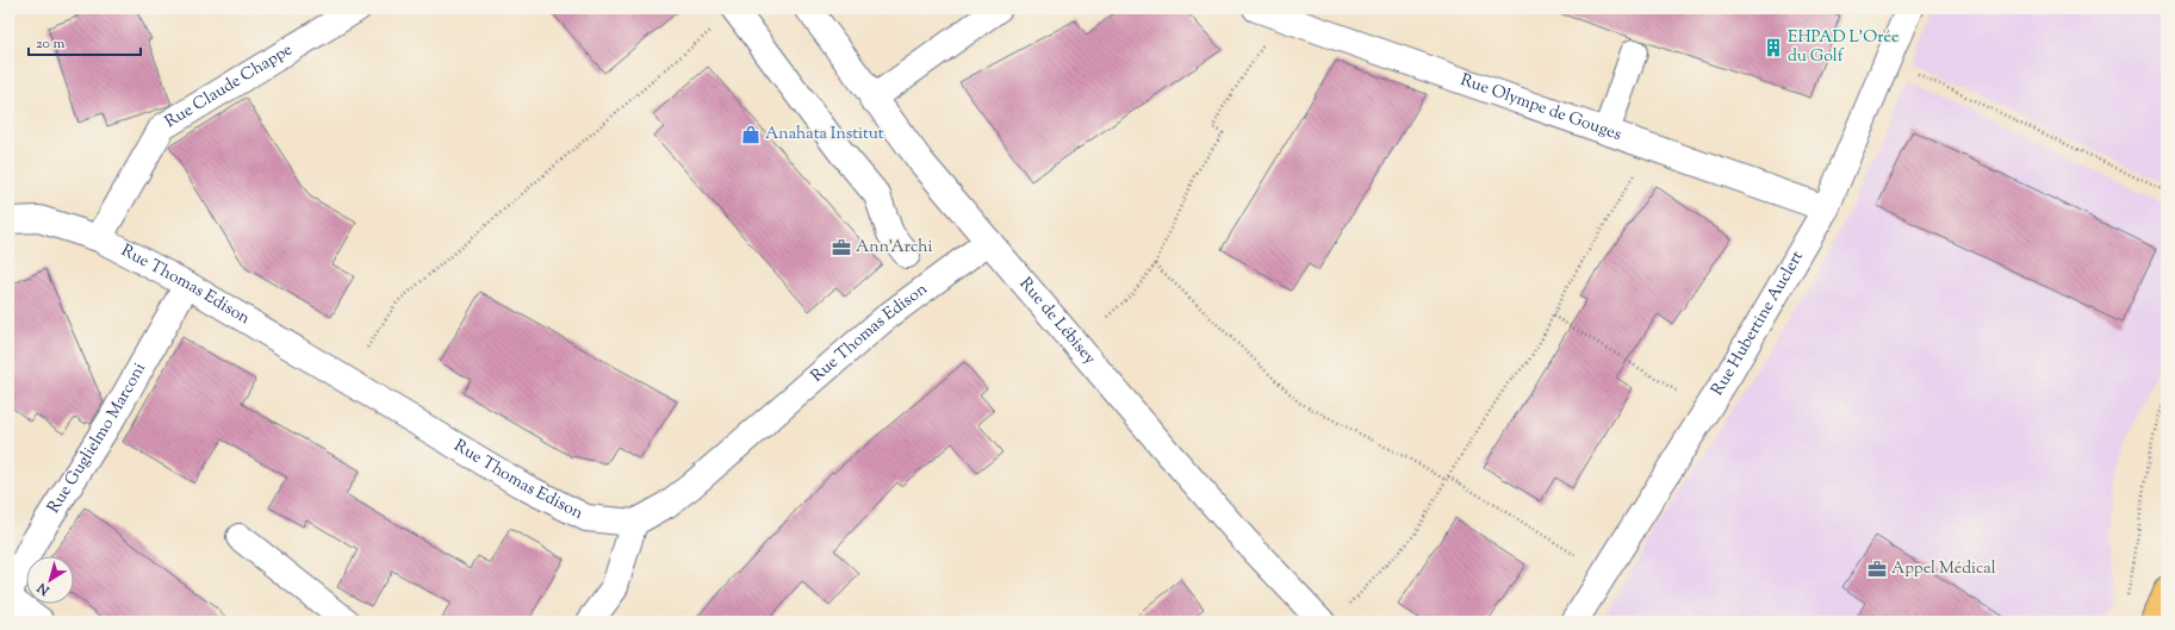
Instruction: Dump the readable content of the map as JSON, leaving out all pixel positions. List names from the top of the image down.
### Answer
{
  "streets": {
    "street": [
      "Rue Claude Chappe",
      "Rue Olympe de Gouges",
      "Rue Thomas Edison",
      "Rue de Lébisey",
      "Rue Hubertine Auclert",
      "Rue Guglielmo Marconi"
    ]
  },
  "crossings": [
    ["Rue Claude Chappe", "Rue Thomas Edison"],
    ["Rue Olympe de Gouges", "Rue Hubertine Auclert"],
    ["Rue Thomas Edison", "Rue de Lébisey"],
    ["Rue Thomas Edison", "Rue Guglielmo Marconi"]
  ],
  "places": {
    "building": ["EHPAD L'Orée du Golf"],
    "shop": ["Anahata Institut"],
    "office": ["Ann'Archi", "Appel Médical"]
  },
  "scale_bar": "20 m",
  "north": "bottom left"
}
